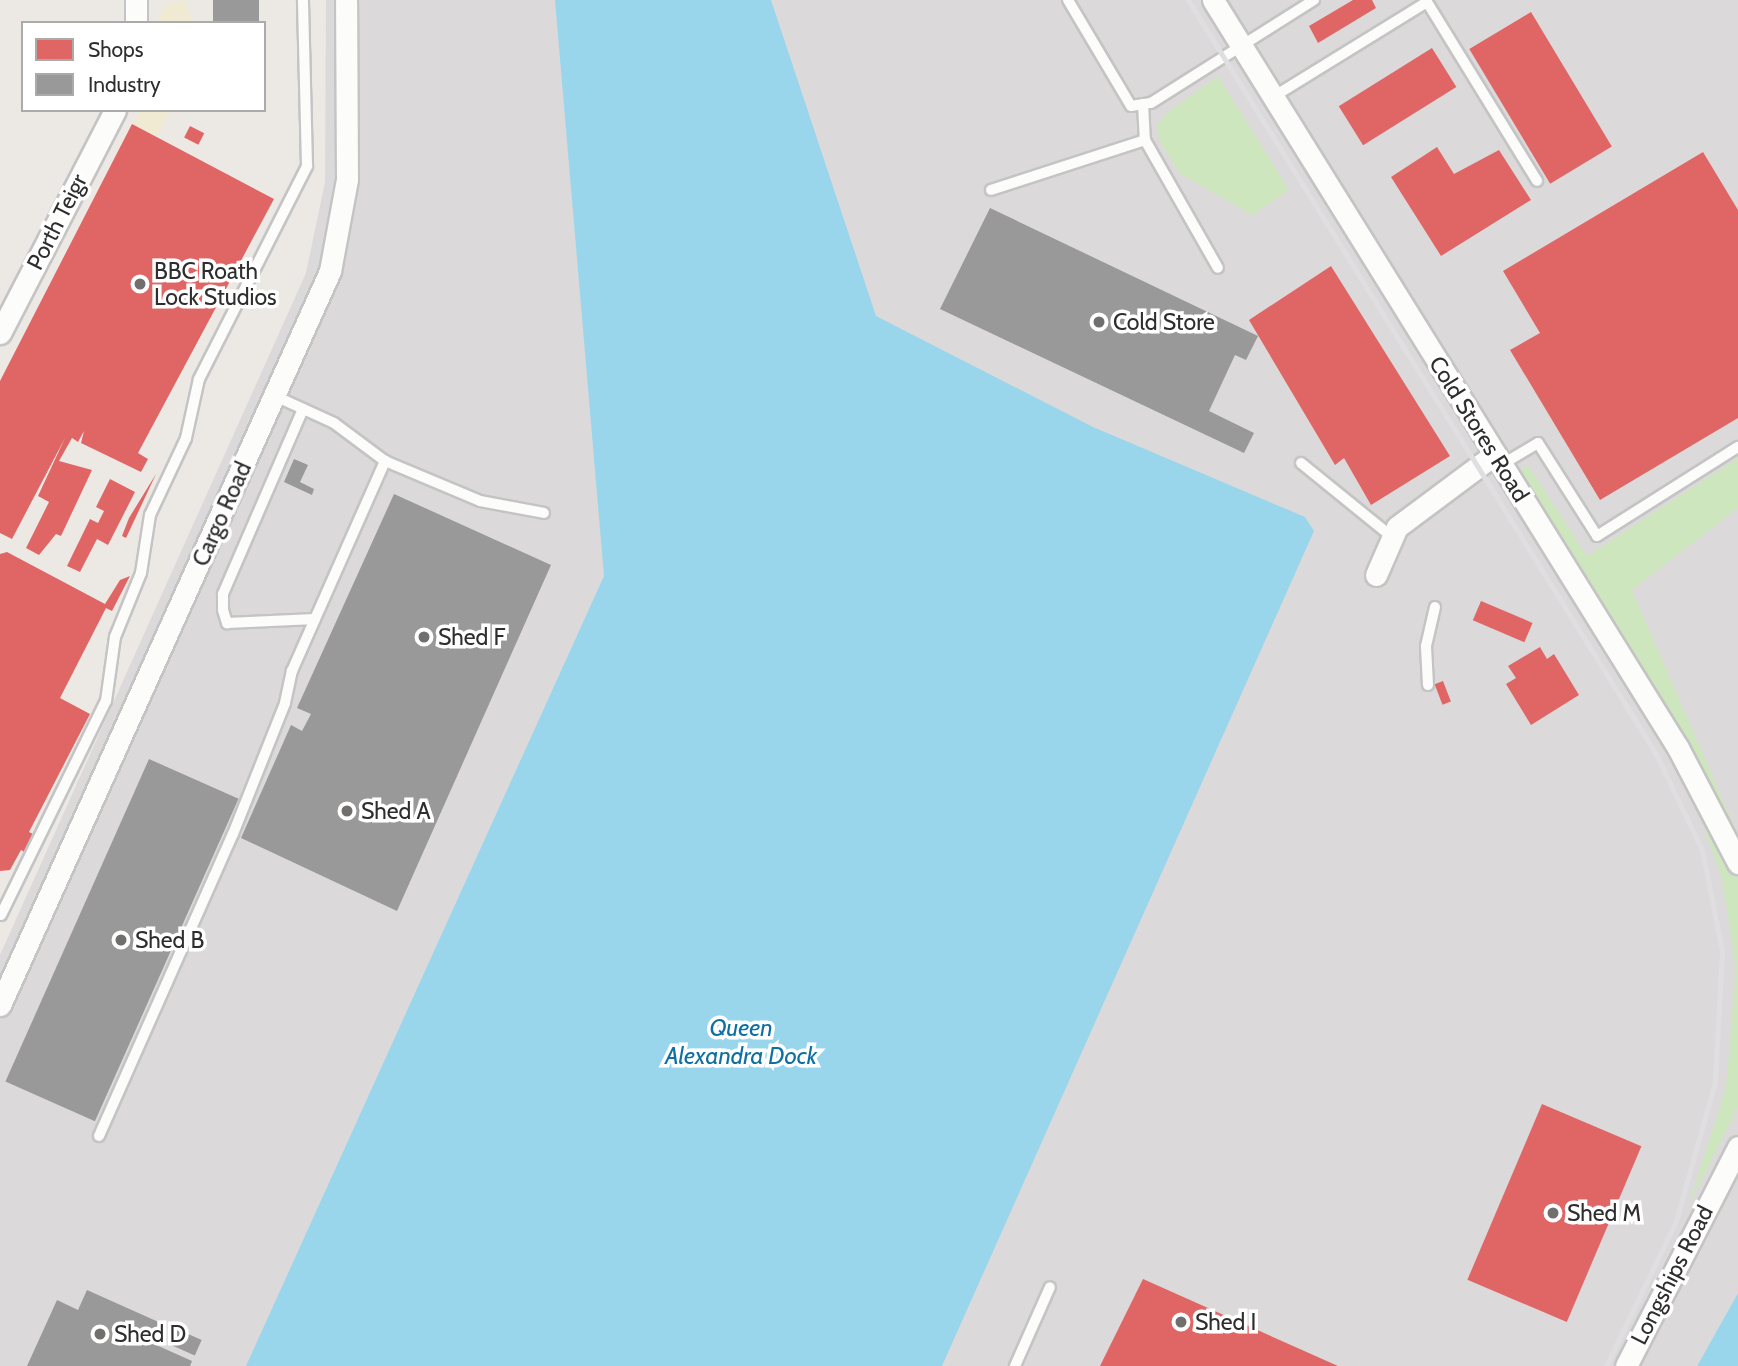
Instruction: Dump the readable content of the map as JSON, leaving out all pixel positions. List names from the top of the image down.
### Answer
{
  "streets": {
    "street": [
      "Porth Teigr",
      "Cold Stores Road",
      "Cargo Road",
      "Longships Road"
    ]
  },
  "water": ["Queen Alexandra Dock"],
  "places": [
    "BBC Roath Lock Studios",
    "Cold Store",
    "Shed F",
    "Shed A",
    "Shed B",
    "Shed M",
    "Shed I",
    "Shed D"
  ],
  "legend": ["Shops", "Industry"]
}
